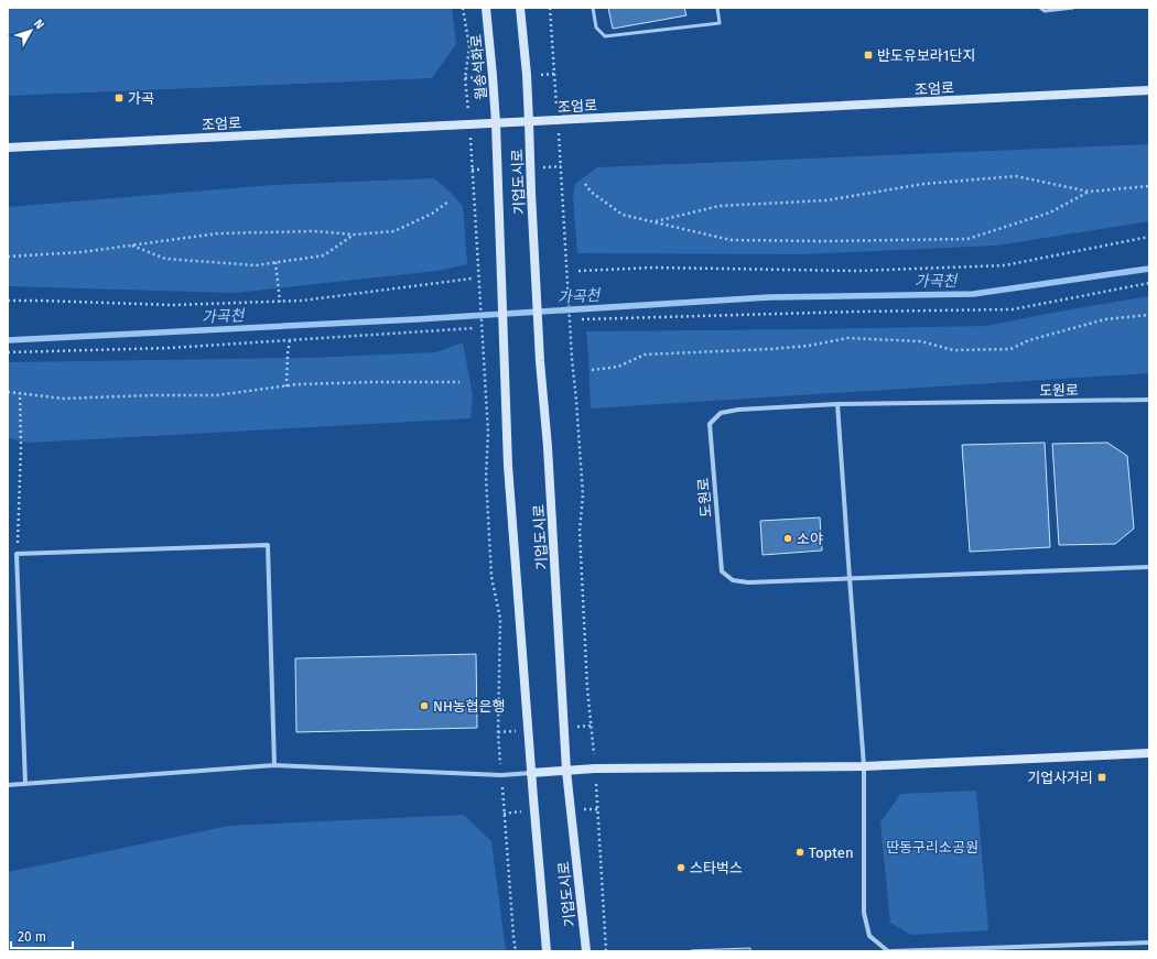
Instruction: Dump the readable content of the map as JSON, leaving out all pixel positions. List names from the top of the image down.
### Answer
{
  "streets": {
    "street": [
      "월송석화로",
      "조엄로",
      "기업도시로",
      "도원로"
    ]
  },
  "crossings": [
    ["월송석화로", "조엄로"],
    ["월송석화로", "기업도시로"],
    ["조엄로", "기업도시로"]
  ],
  "water": ["가곡천"],
  "parks": ["딴동구리소공원"],
  "places": {
    "transit": ["반도유보라1단지", "가곡", "기업사거리"],
    "other": [
      "소야",
      "NH농협은행",
      "Topten",
      "스타벅스"
    ]
  },
  "scale_bar": "20 m",
  "north": "top right"
}
